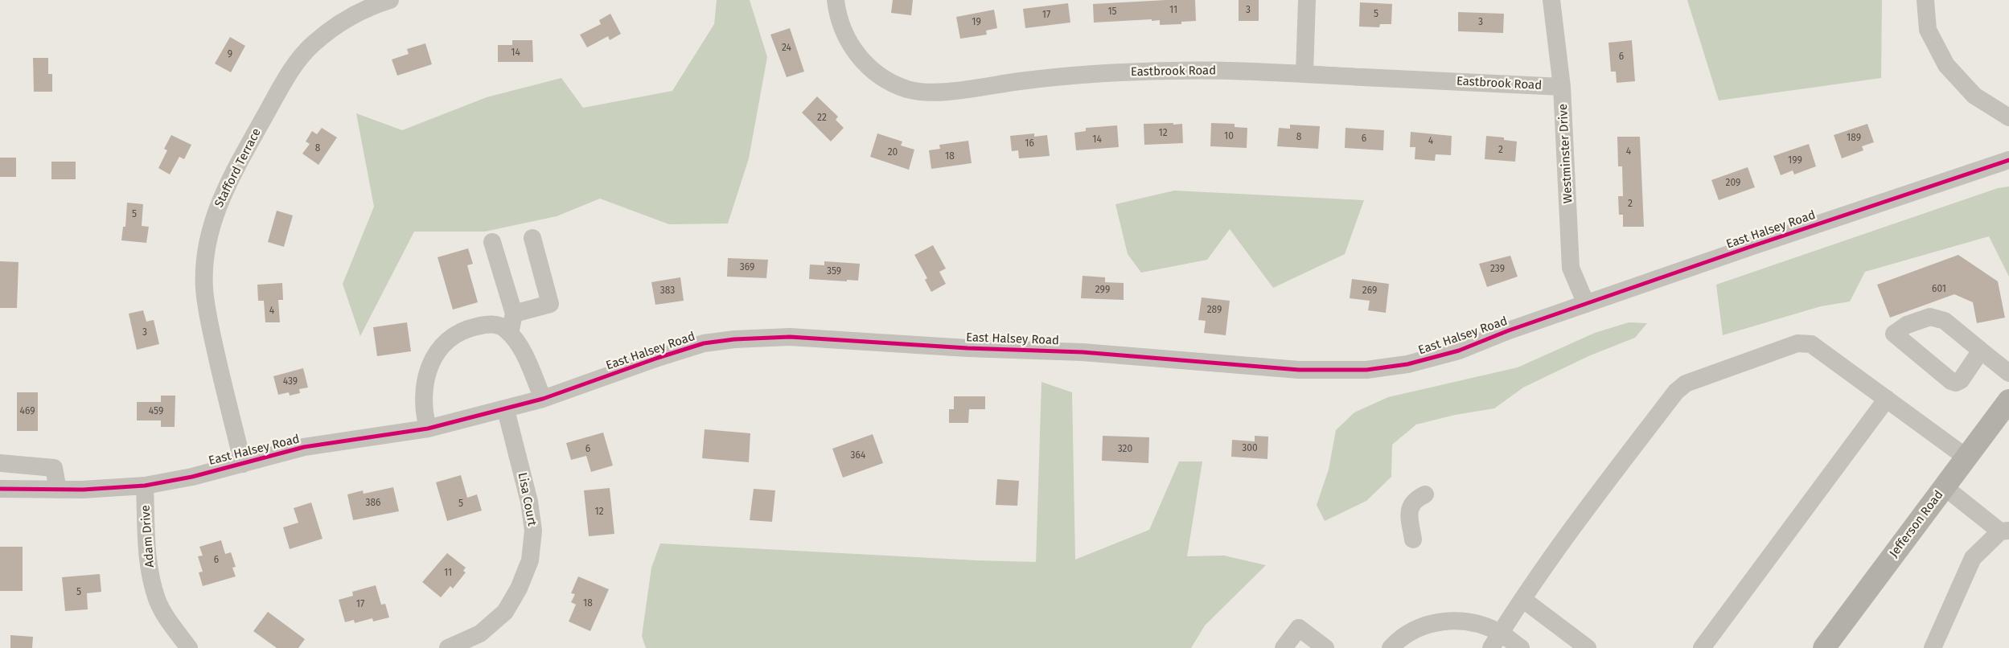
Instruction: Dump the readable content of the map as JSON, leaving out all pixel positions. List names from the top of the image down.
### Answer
{
  "streets": {
    "main road": ["Jefferson Road"],
    "street": [
      "Eastbrook Road",
      "Westminster Drive",
      "Stafford Terrace",
      "East Halsey Road",
      "Lisa Court",
      "Adam Drive"
    ]
  },
  "crossings": [
    ["Eastbrook Road", "Westminster Drive"],
    ["Westminster Drive", "East Halsey Road"],
    ["Stafford Terrace", "East Halsey Road"],
    ["East Halsey Road", "Lisa Court"],
    ["East Halsey Road", "Adam Drive"]
  ],
  "house_numbers": [
    "11",
    "3",
    "15",
    "5",
    "17",
    "19",
    "3",
    "24",
    "14",
    "9",
    "6",
    "22",
    "12",
    "10",
    "8",
    "189",
    "6",
    "14",
    "4",
    "16",
    "8",
    "2",
    "4",
    "20",
    "18",
    "199",
    "209",
    "2",
    "5",
    "369",
    "239",
    "359",
    "601",
    "299",
    "383",
    "269",
    "289",
    "4",
    "3",
    "439",
    "469",
    "459",
    "300",
    "6",
    "320",
    "364",
    "386",
    "5",
    "12",
    "6",
    "11",
    "5",
    "18",
    "17"
  ]
}
